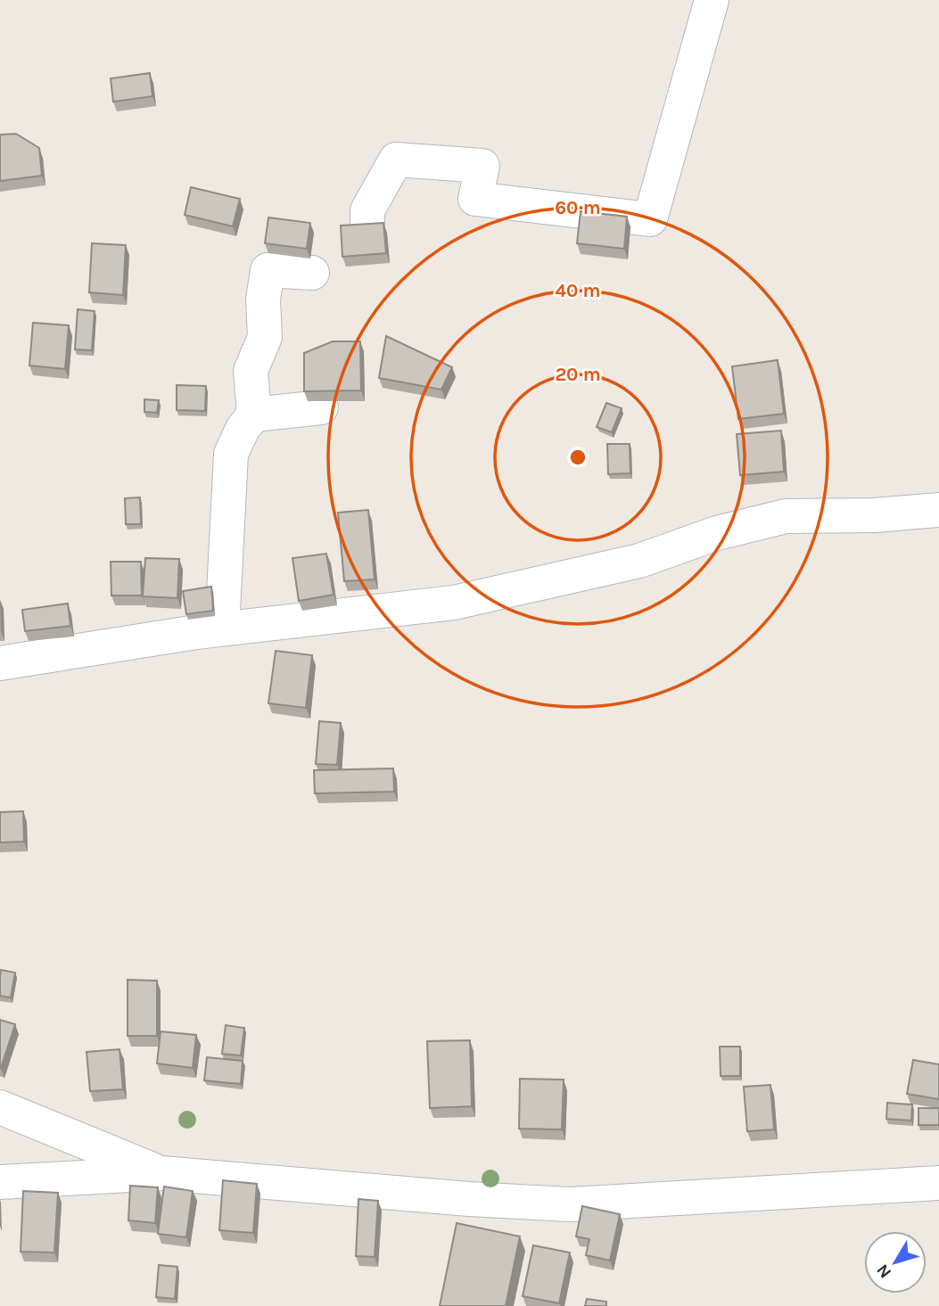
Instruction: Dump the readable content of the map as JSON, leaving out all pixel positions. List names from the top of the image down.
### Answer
{
  "north": "bottom left",
  "rings": ["60 m", "40 m", "20 m"]
}
